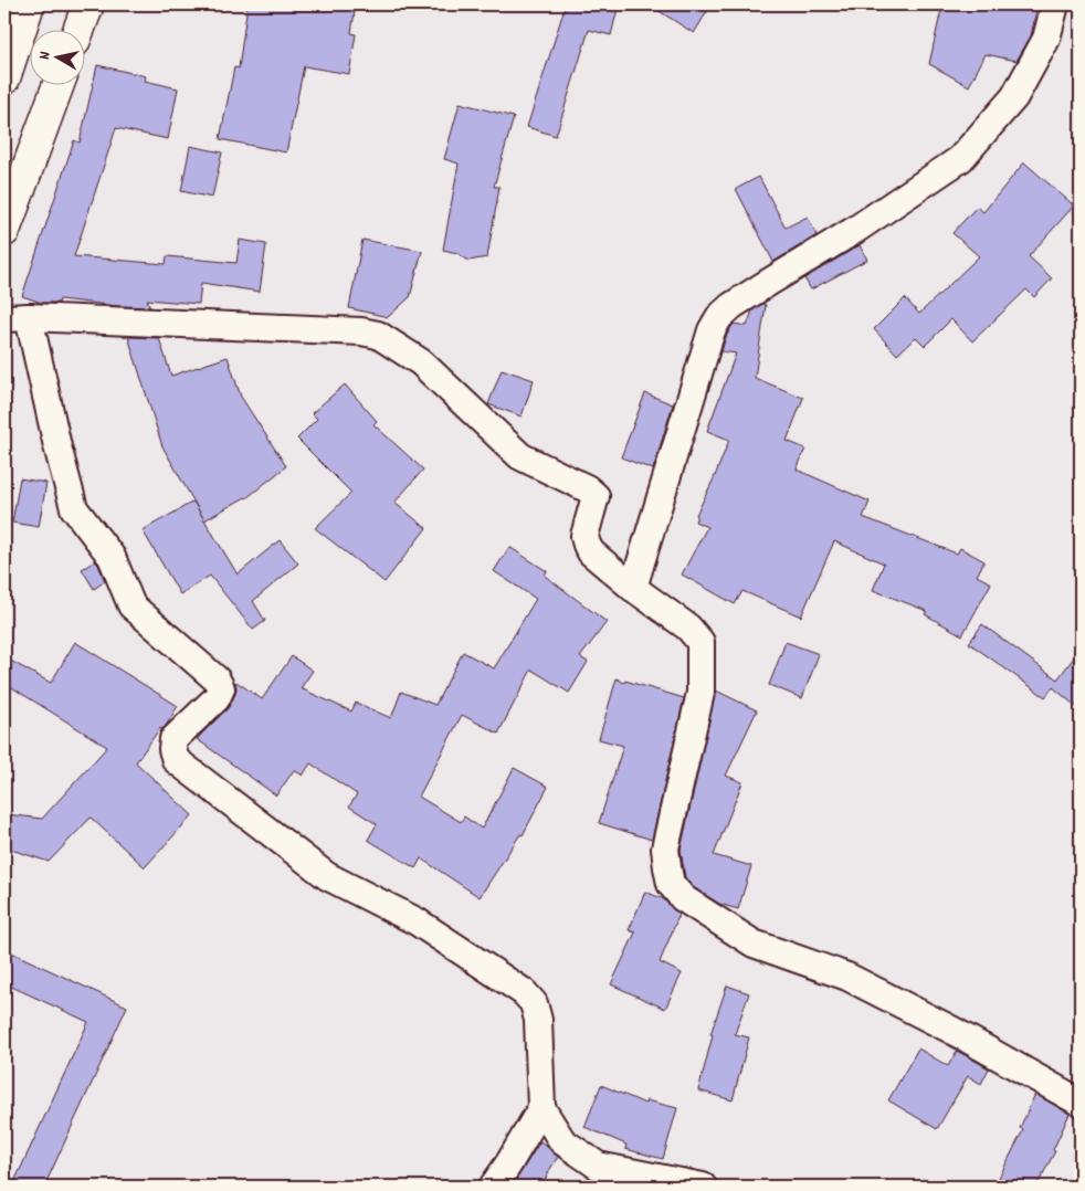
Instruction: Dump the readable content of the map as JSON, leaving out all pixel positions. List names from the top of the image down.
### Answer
{
  "north": "left"
}
